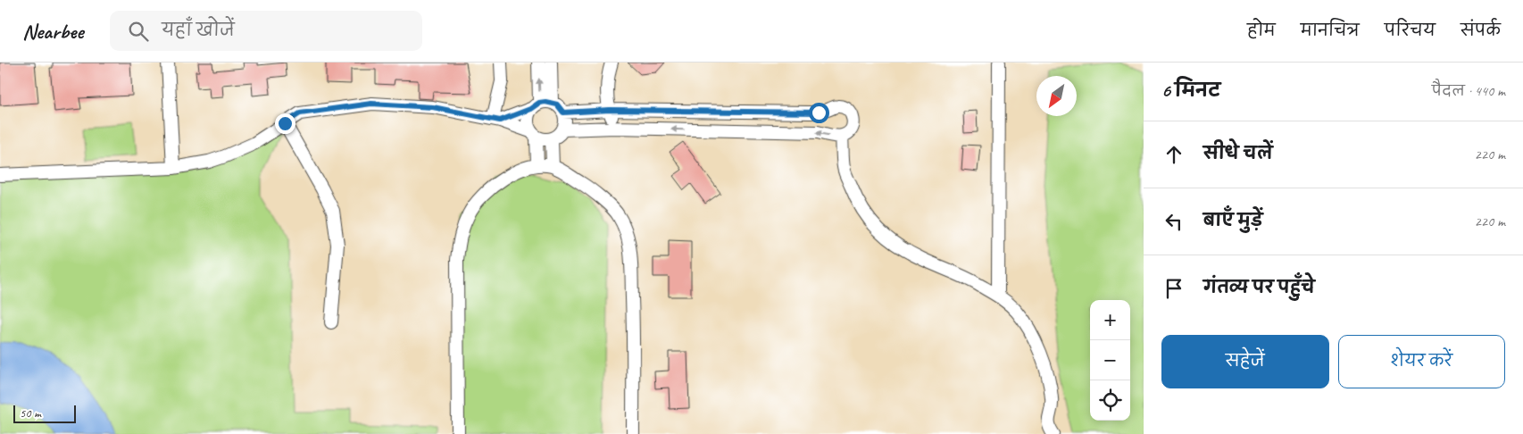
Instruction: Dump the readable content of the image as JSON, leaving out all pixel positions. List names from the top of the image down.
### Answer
{
  "scale_bar": "50 m",
  "north": "bottom left",
  "page": {
    "header": "Nearbee",
    "search": "यहाँ खोजें",
    "nav": [
      "होम",
      "मानचित्र",
      "परिचय",
      "संपर्क"
    ],
    "heading": ["6 मिनट", "पैदल · 440 m"],
    "list": [
      ["सीधे चलें", "220 m"],
      ["बाएँ मुड़ें", "220 m"],
      "गंतव्य पर पहुँचे"
    ],
    "map_buttons": ["+", "−"],
    "buttons": ["सहेजें", "शेयर करें"],
    "scale": "50 m"
  }
}
